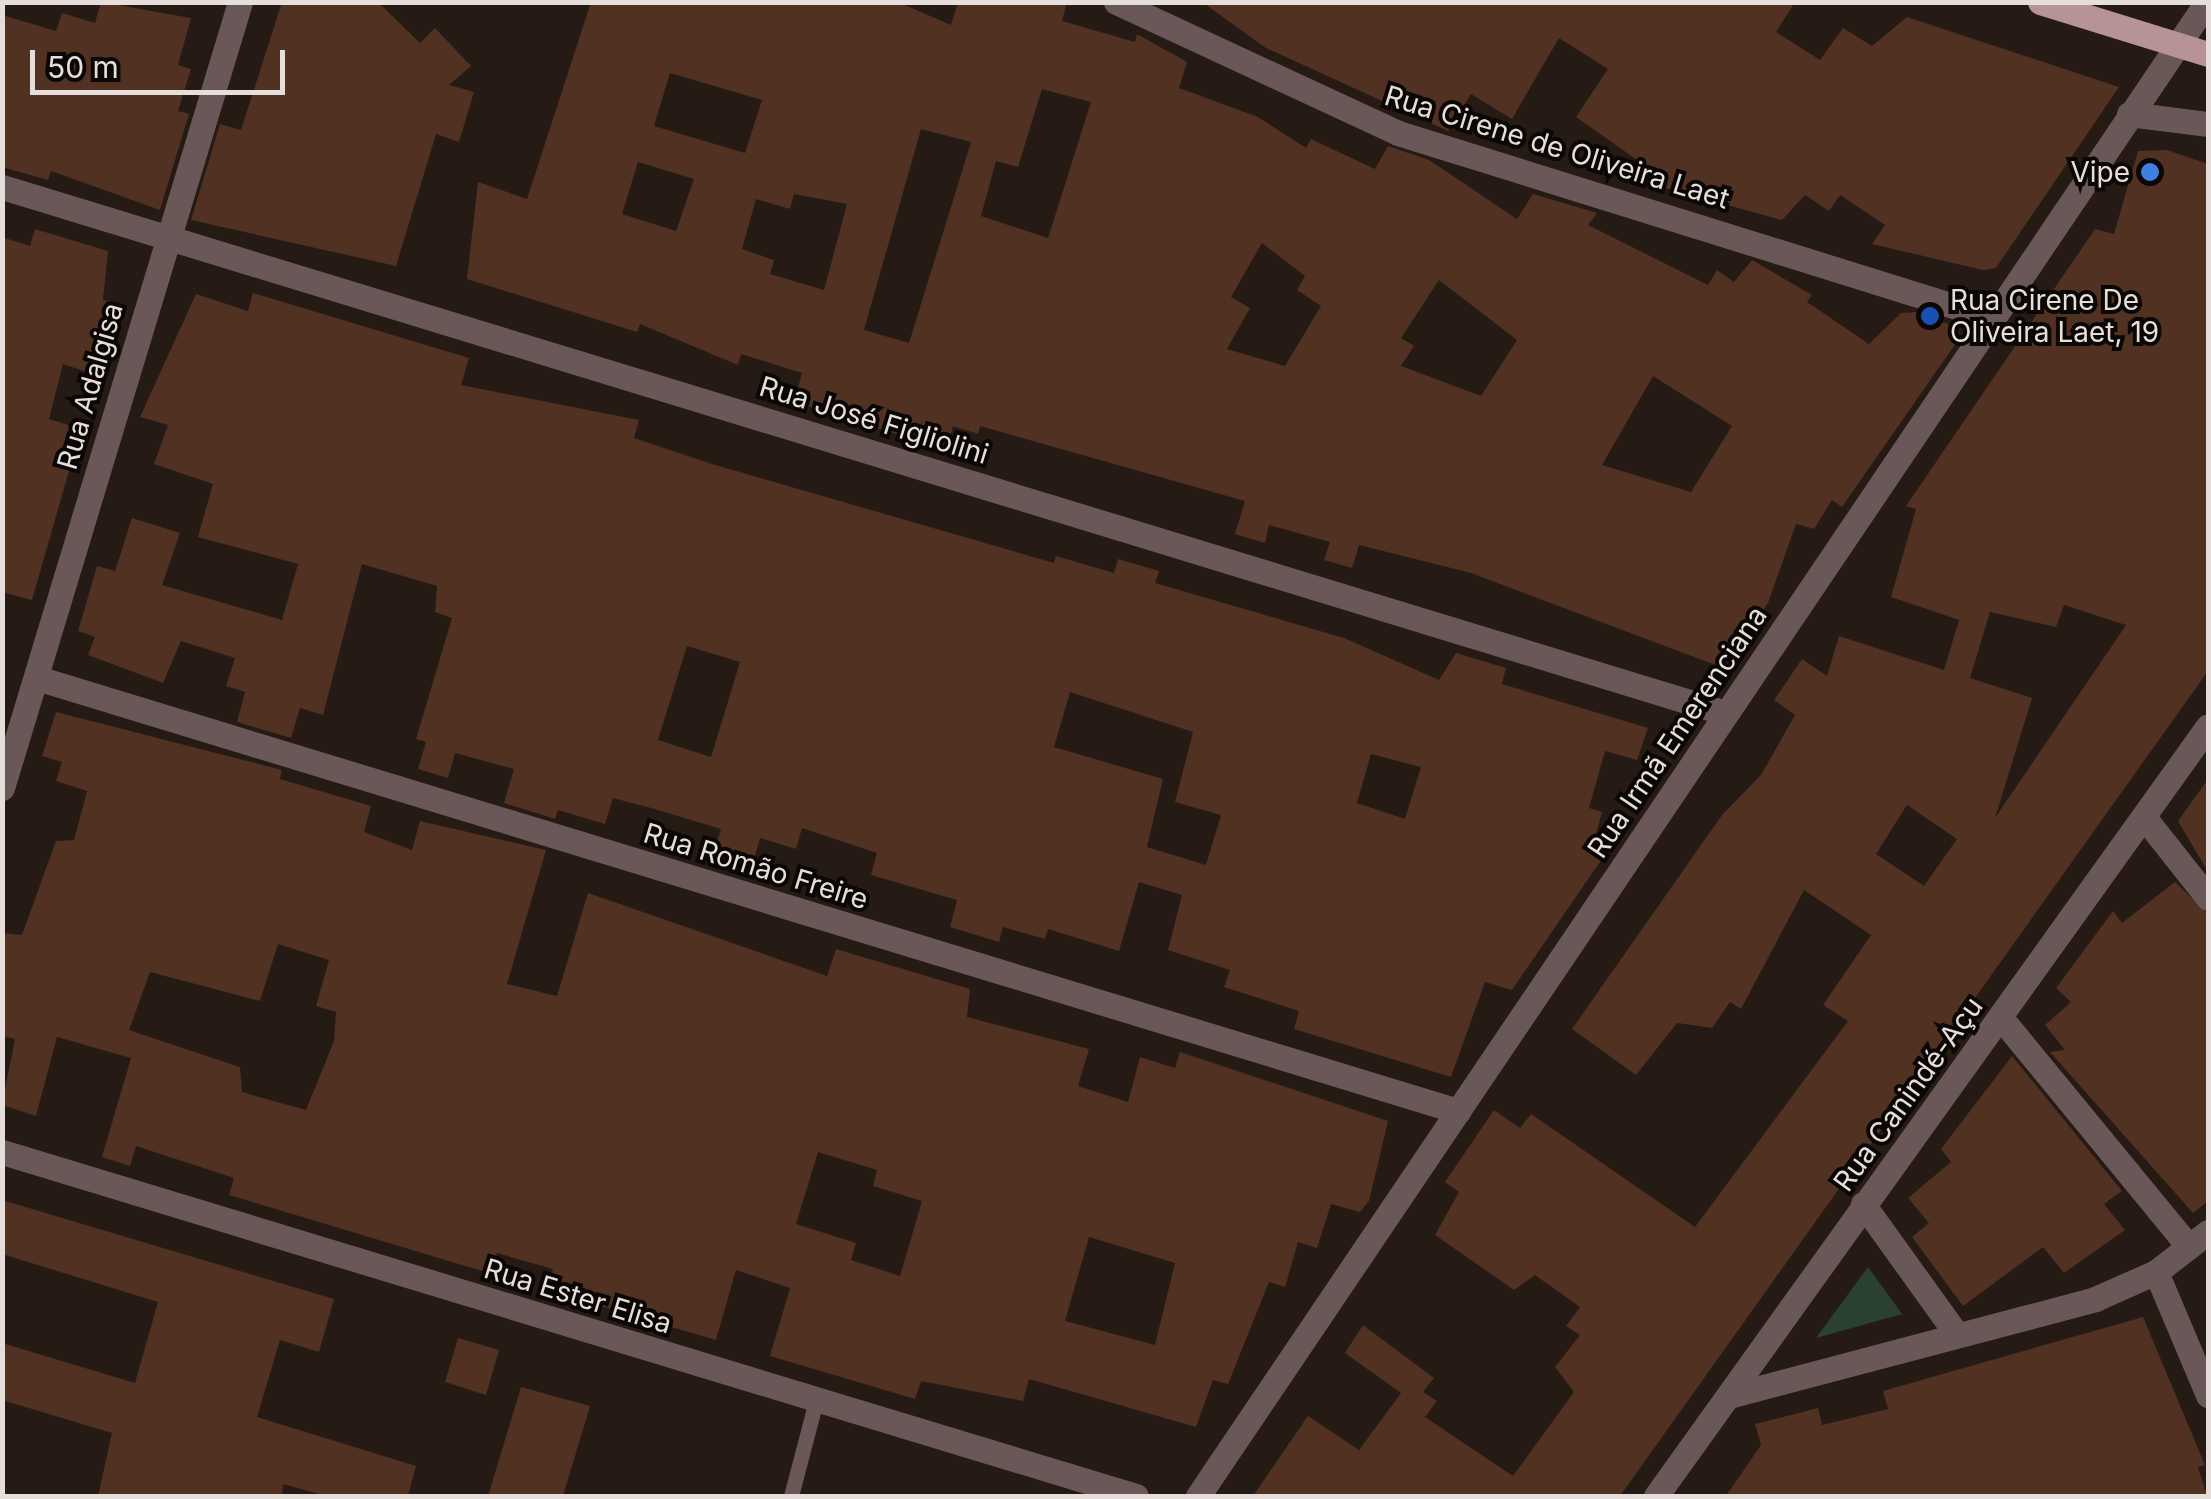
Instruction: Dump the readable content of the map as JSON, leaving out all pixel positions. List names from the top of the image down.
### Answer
{
  "streets": {
    "street": [
      "Rua Cirene de Oliveira Laet",
      "Rua Adalgisa",
      "Rua José Figliolini",
      "Rua Irmã Emerenciana",
      "Rua Romão Freire",
      "Rua Canindé-Açu",
      "Rua Ester Elisa"
    ]
  },
  "crossings": [
    ["Rua Cirene de Oliveira Laet", "Rua Irmã Emerenciana"],
    ["Rua Adalgisa", "Rua José Figliolini"],
    ["Rua Adalgisa", "Rua Romão Freire"],
    ["Rua José Figliolini", "Rua Irmã Emerenciana"],
    ["Rua Irmã Emerenciana", "Rua Romão Freire"]
  ],
  "places": ["Vipe", "Rua Cirene De Oliveira Laet, 19"],
  "scale_bar": "50 m"
}
